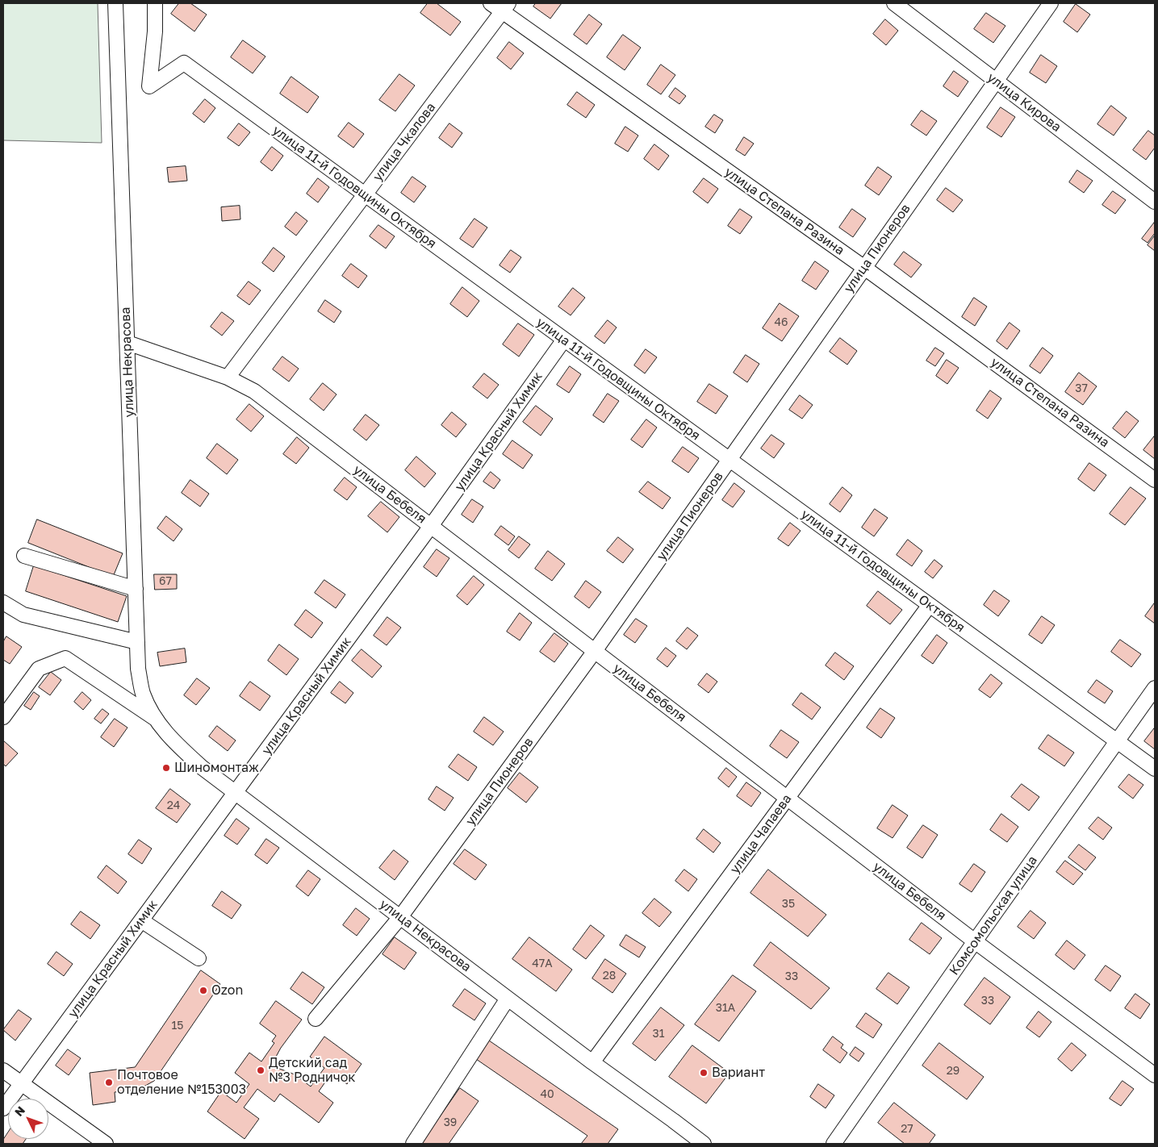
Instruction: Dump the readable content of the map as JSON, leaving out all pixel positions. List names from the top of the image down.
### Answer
{
  "streets": {
    "street": [
      "улица Кирова",
      "улица Чкалова",
      "улица 11-й Годовщины Октября",
      "улица Степана Разина",
      "улица Пионеров",
      "улица Некрасова",
      "улица Красный Химик",
      "улица Бебеля",
      "улица Чапаева",
      "Комсомольская улица"
    ]
  },
  "crossings": [
    ["улица Кирова", "улица Пионеров"],
    ["улица Чкалова", "улица 11-й Годовщины Октября"],
    ["улица Чкалова", "улица Степана Разина"],
    ["улица Чкалова", "улица Бебеля"],
    ["улица 11-й Годовщины Октября", "улица Пионеров"],
    ["улица 11-й Годовщины Октября", "улица Красный Химик"],
    ["улица 11-й Годовщины Октября", "улица Чапаева"],
    ["улица 11-й Годовщины Октября", "Комсомольская улица"],
    ["улица Степана Разина", "улица Пионеров"],
    ["улица Пионеров", "улица Некрасова"],
    ["улица Пионеров", "улица Бебеля"],
    ["улица Некрасова", "улица Красный Химик"],
    ["улица Некрасова", "улица Бебеля"],
    ["улица Некрасова", "улица Чапаева"],
    ["улица Красный Химик", "улица Бебеля"],
    ["улица Бебеля", "улица Чапаева"],
    ["улица Бебеля", "Комсомольская улица"]
  ],
  "places": [
    "Шиномонтаж",
    "Ozon",
    "Детский сад №3 Родничок",
    "Вариант",
    "Почтовое отделение №153003"
  ],
  "house_numbers": [
    "46",
    "37",
    "67",
    "24",
    "35",
    "47А",
    "28",
    "33",
    "33",
    "31А",
    "15",
    "31",
    "29",
    "40",
    "39",
    "27"
  ],
  "north": "top left"
}
